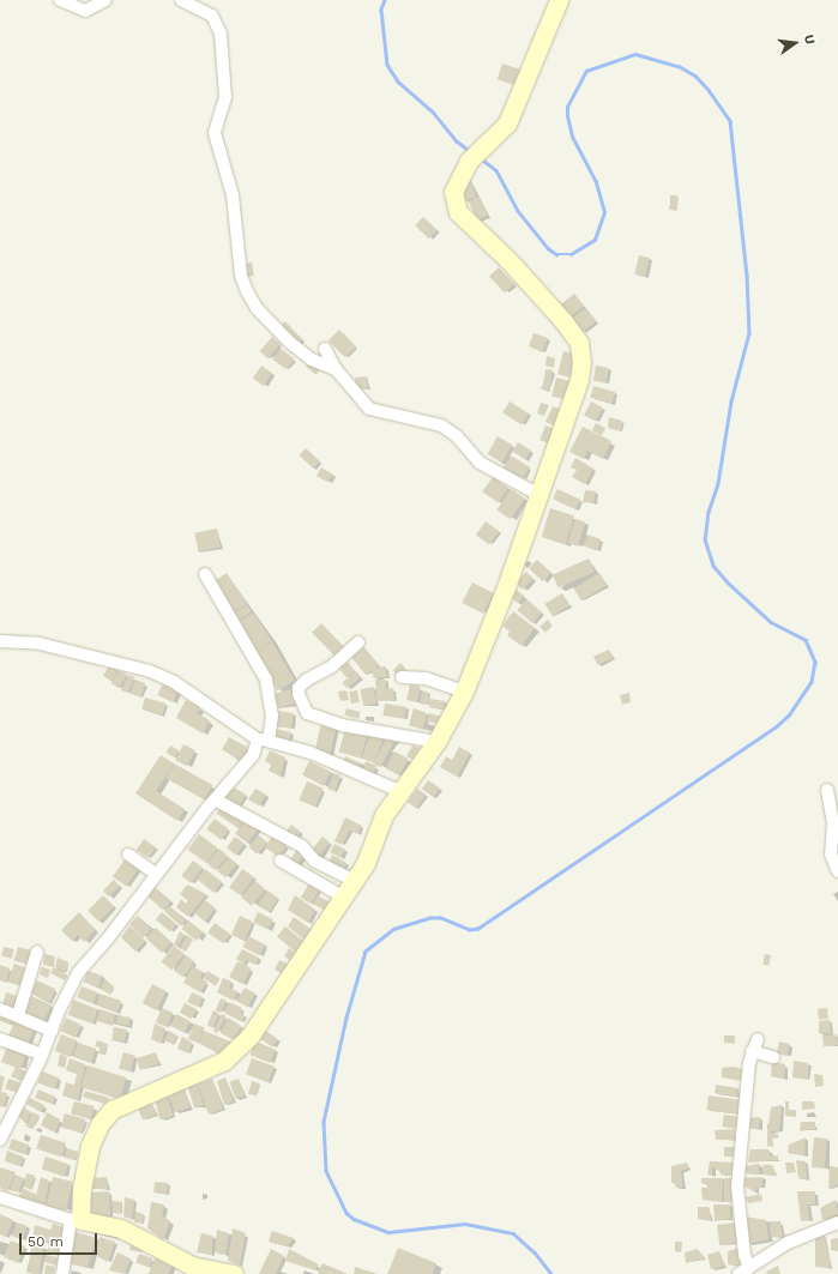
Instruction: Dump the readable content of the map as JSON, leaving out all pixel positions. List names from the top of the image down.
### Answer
{
  "scale_bar": "50 m",
  "north": "right"
}
